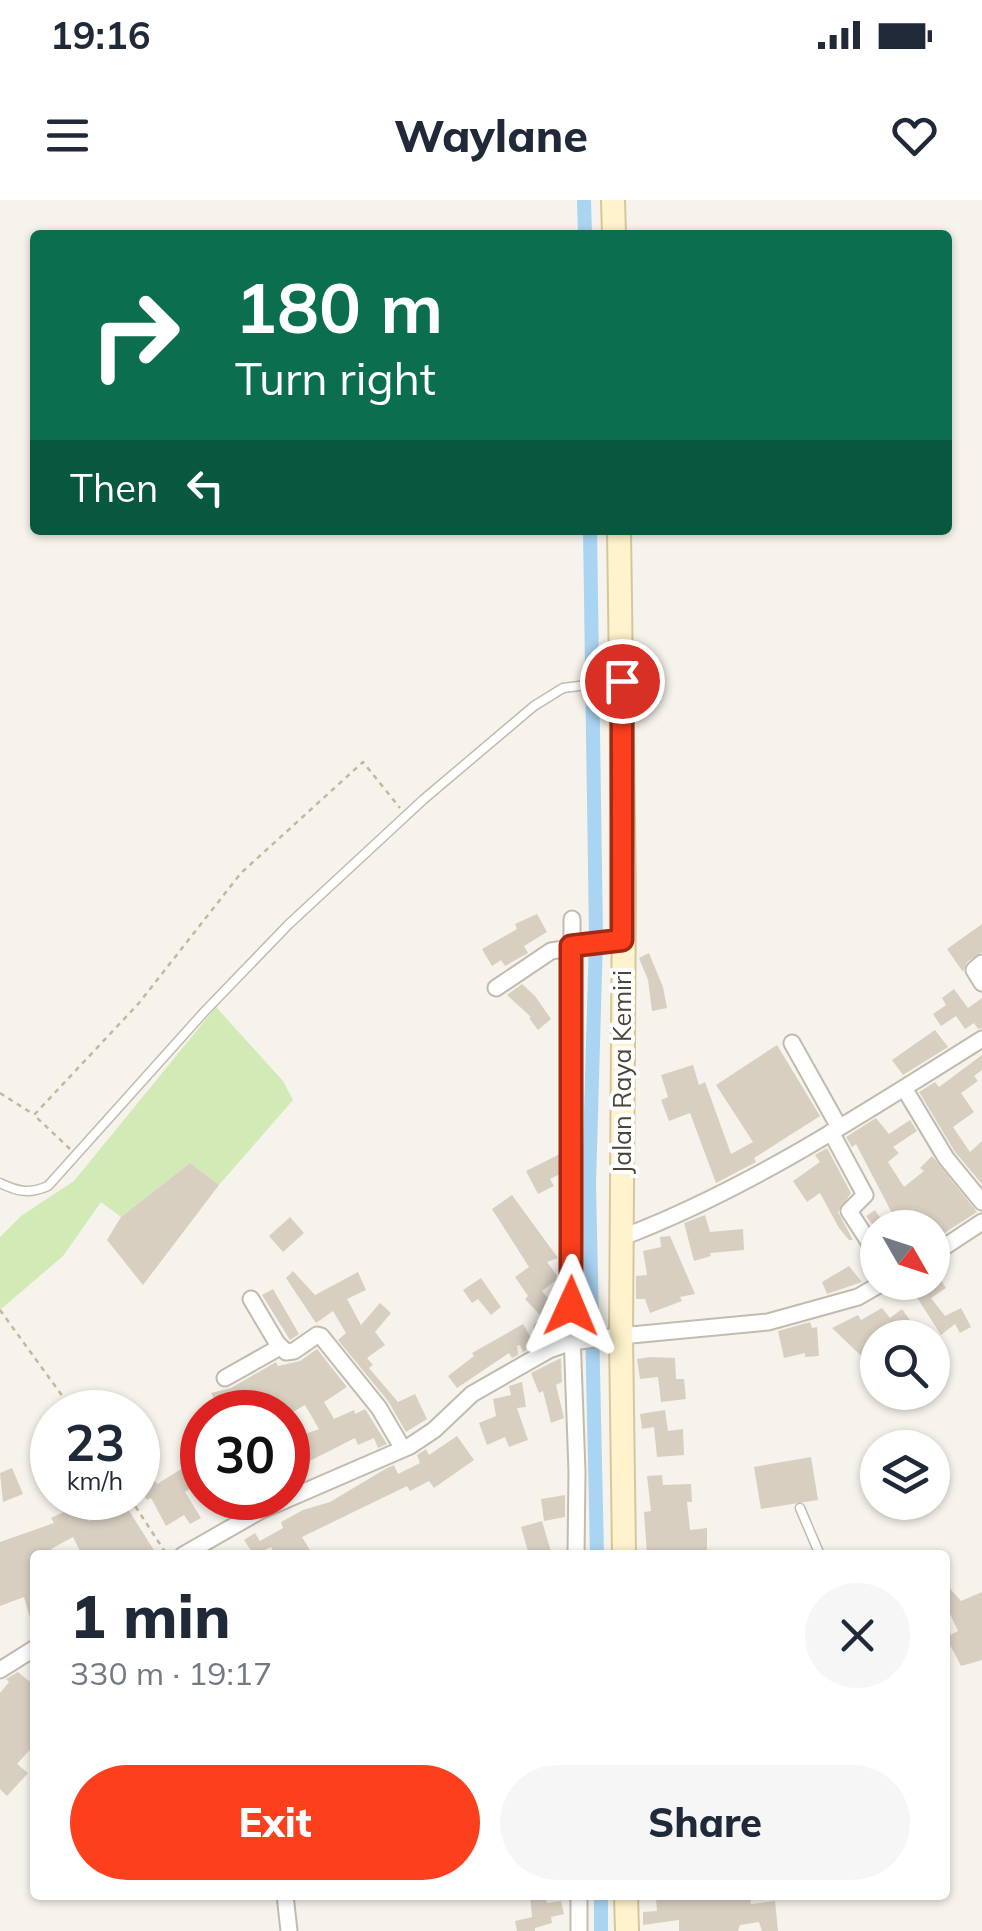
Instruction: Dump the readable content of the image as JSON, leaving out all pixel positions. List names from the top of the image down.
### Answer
{
  "streets": {
    "main road": ["Jalan Raya Kemiri"]
  },
  "north": "bottom right",
  "page": {
    "status": "19:16",
    "header": "Waylane",
    "turn": ["180 m", "Turn right"],
    "then": "Then",
    "speed": "23 km/h",
    "limit": "30",
    "heading": ["1 min", "330 m · 19:17"],
    "buttons": ["Exit", "Share"]
  }
}
